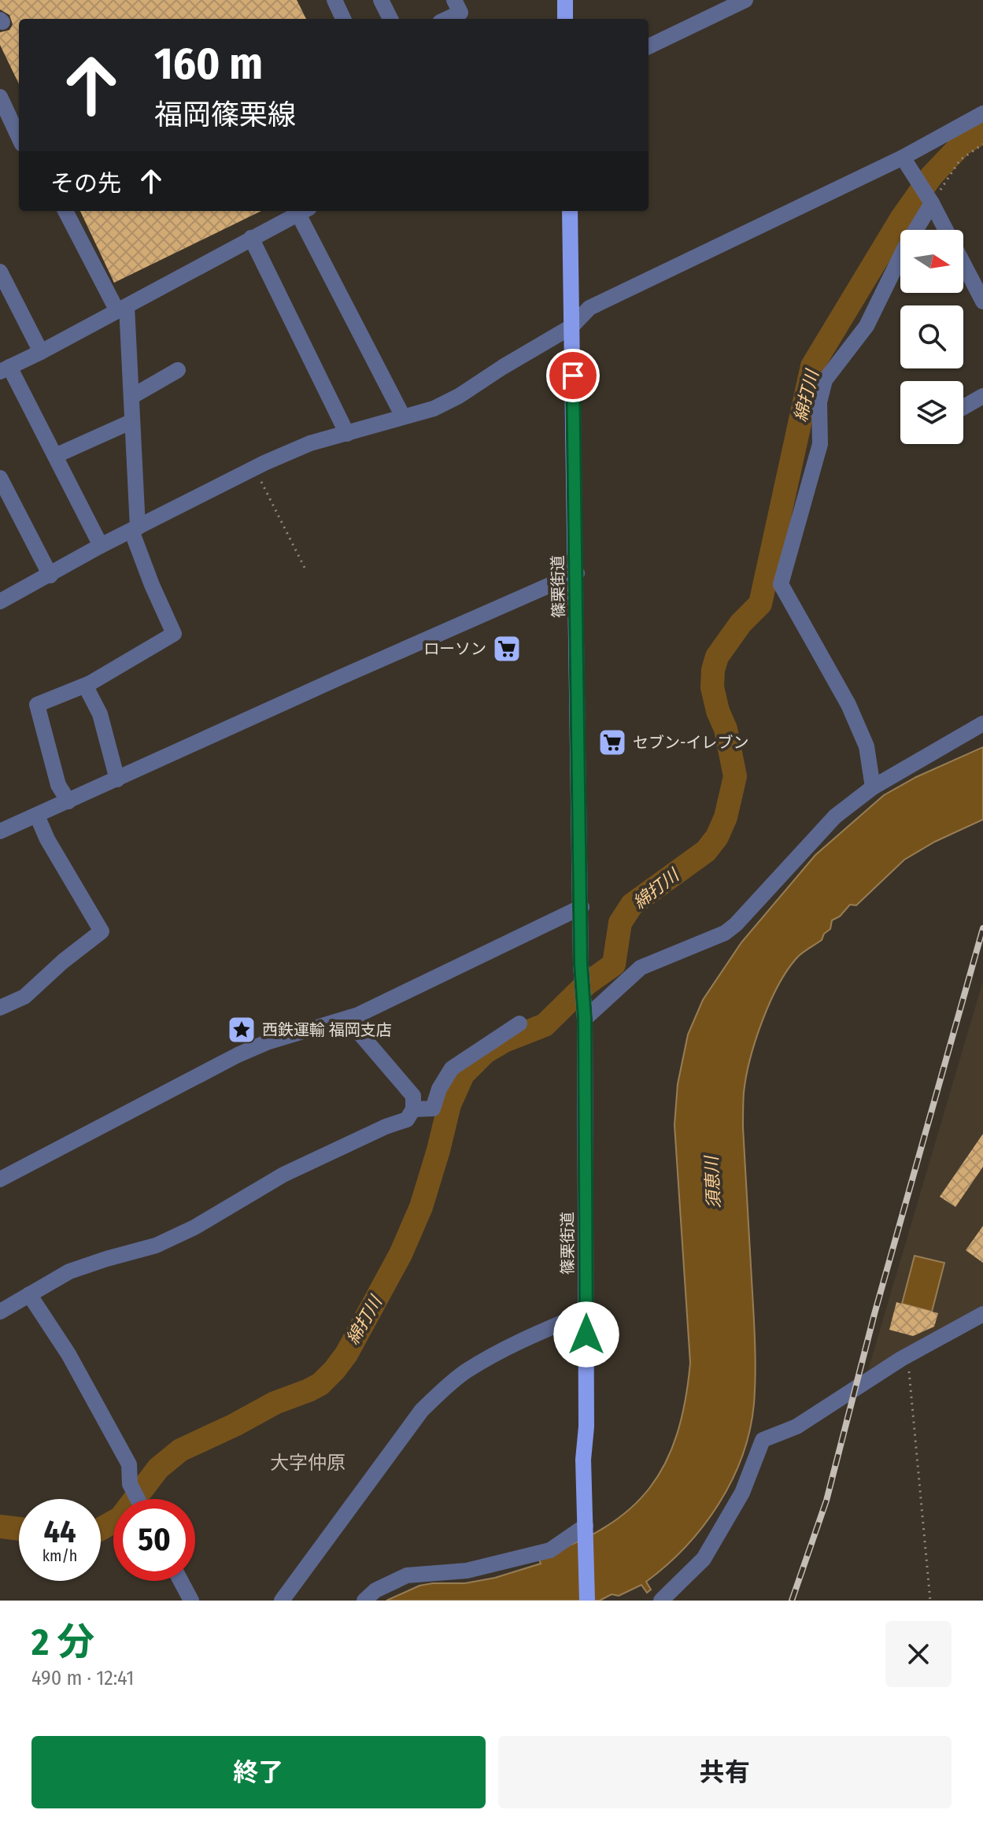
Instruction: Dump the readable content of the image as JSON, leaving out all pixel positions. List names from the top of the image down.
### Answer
{
  "streets": {
    "main road": ["篠栗街道"]
  },
  "districts": ["大字仲原"],
  "water": ["綿打川", "須恵川"],
  "places": {
    "supermarket": ["ローソン", "セブン-イレブン"],
    "place": ["西鉄運輸 福岡支店"]
  },
  "north": "right",
  "page": {
    "turn": ["160 m", "福岡篠栗線"],
    "then": "その先",
    "speed": "44 km/h",
    "limit": "50",
    "heading": ["2 分", "490 m · 12:41"],
    "buttons": ["終了", "共有"]
  }
}
